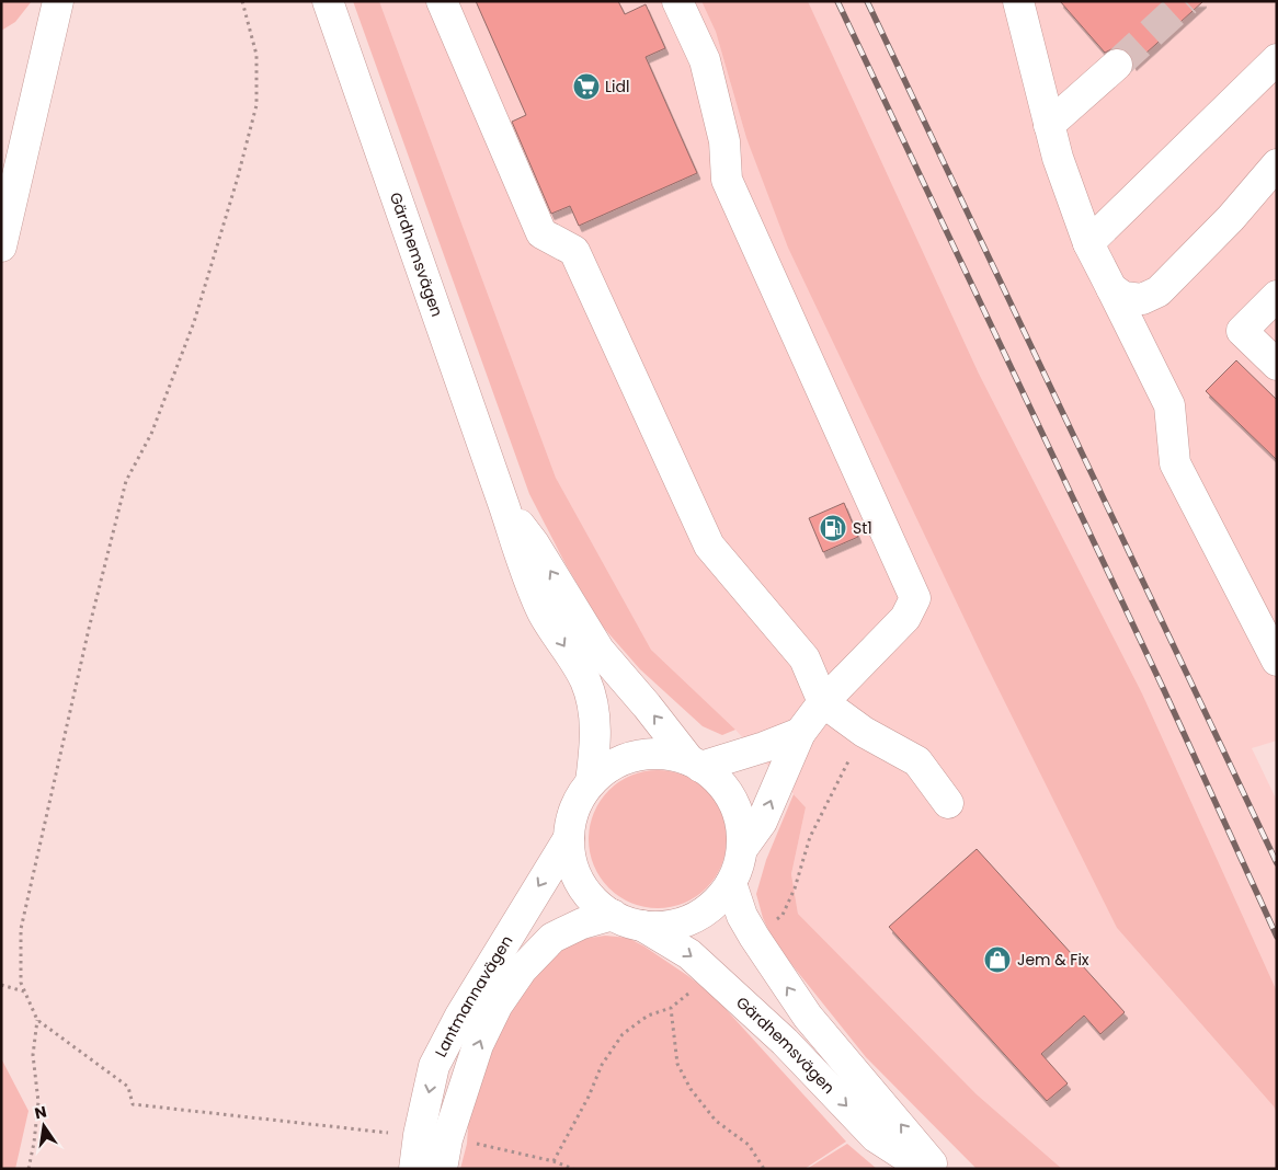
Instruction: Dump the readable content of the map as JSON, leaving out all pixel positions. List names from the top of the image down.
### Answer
{
  "streets": {
    "main road": ["Gärdhemsvägen", "Lantmannavägen"]
  },
  "crossings": [
    ["Gärdhemsvägen", "Lantmannavägen"]
  ],
  "places": {
    "supermarket": ["Lidl"],
    "fuel station": ["St1"],
    "shop": ["Jem & Fix"]
  },
  "north": "top"
}
